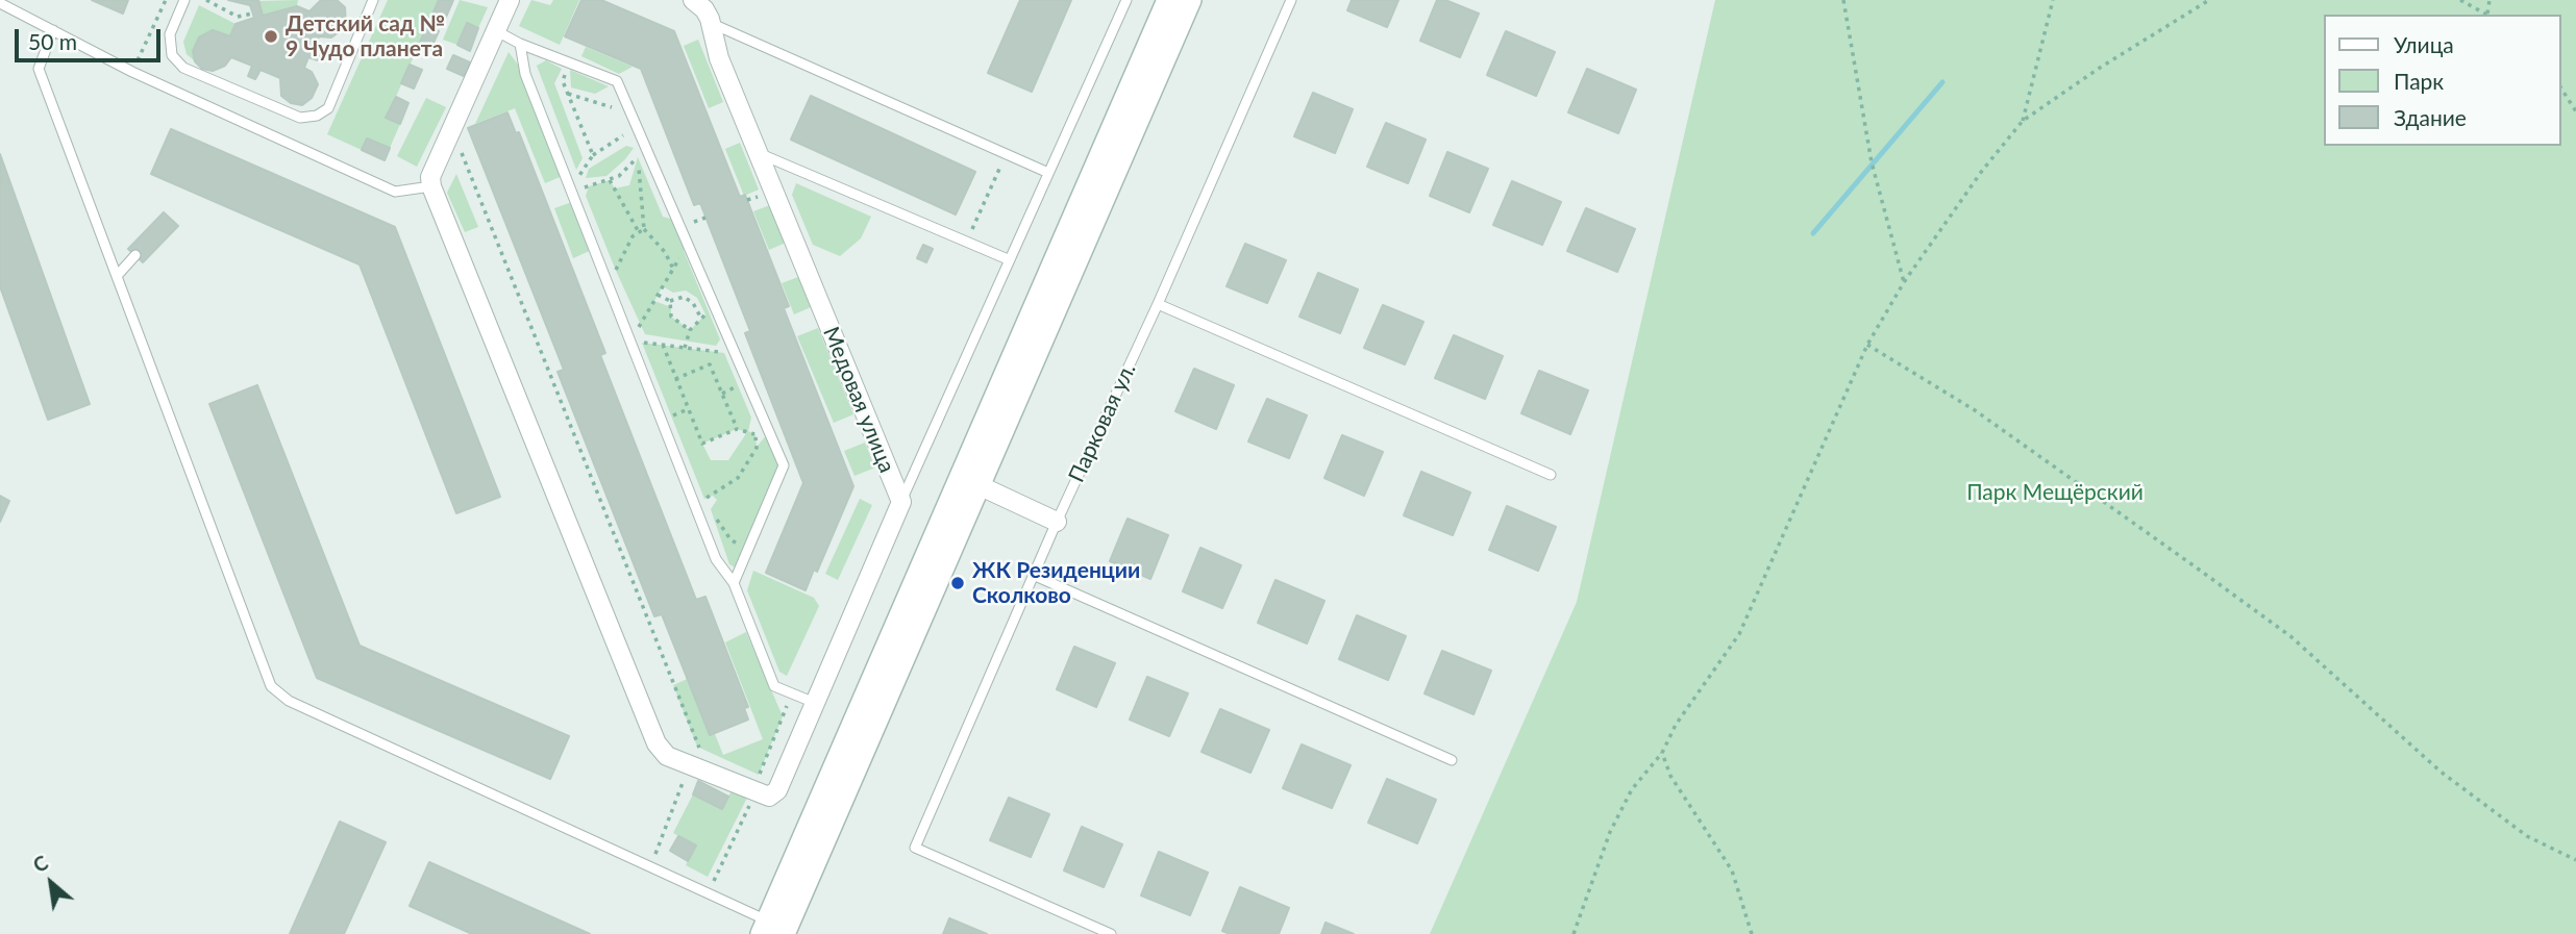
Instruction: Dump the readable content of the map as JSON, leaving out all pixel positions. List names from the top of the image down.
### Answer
{
  "streets": {
    "street": ["Медовая улица"],
    "lane": ["Парковая ул."]
  },
  "parks": ["Парк Мещёрский"],
  "places": ["Детский сад № 9 Чудо планета", "ЖК Резиденции Сколково"],
  "legend": ["Улица", "Парк", "Здание"],
  "scale_bar": "50 m",
  "north": "top left"
}
